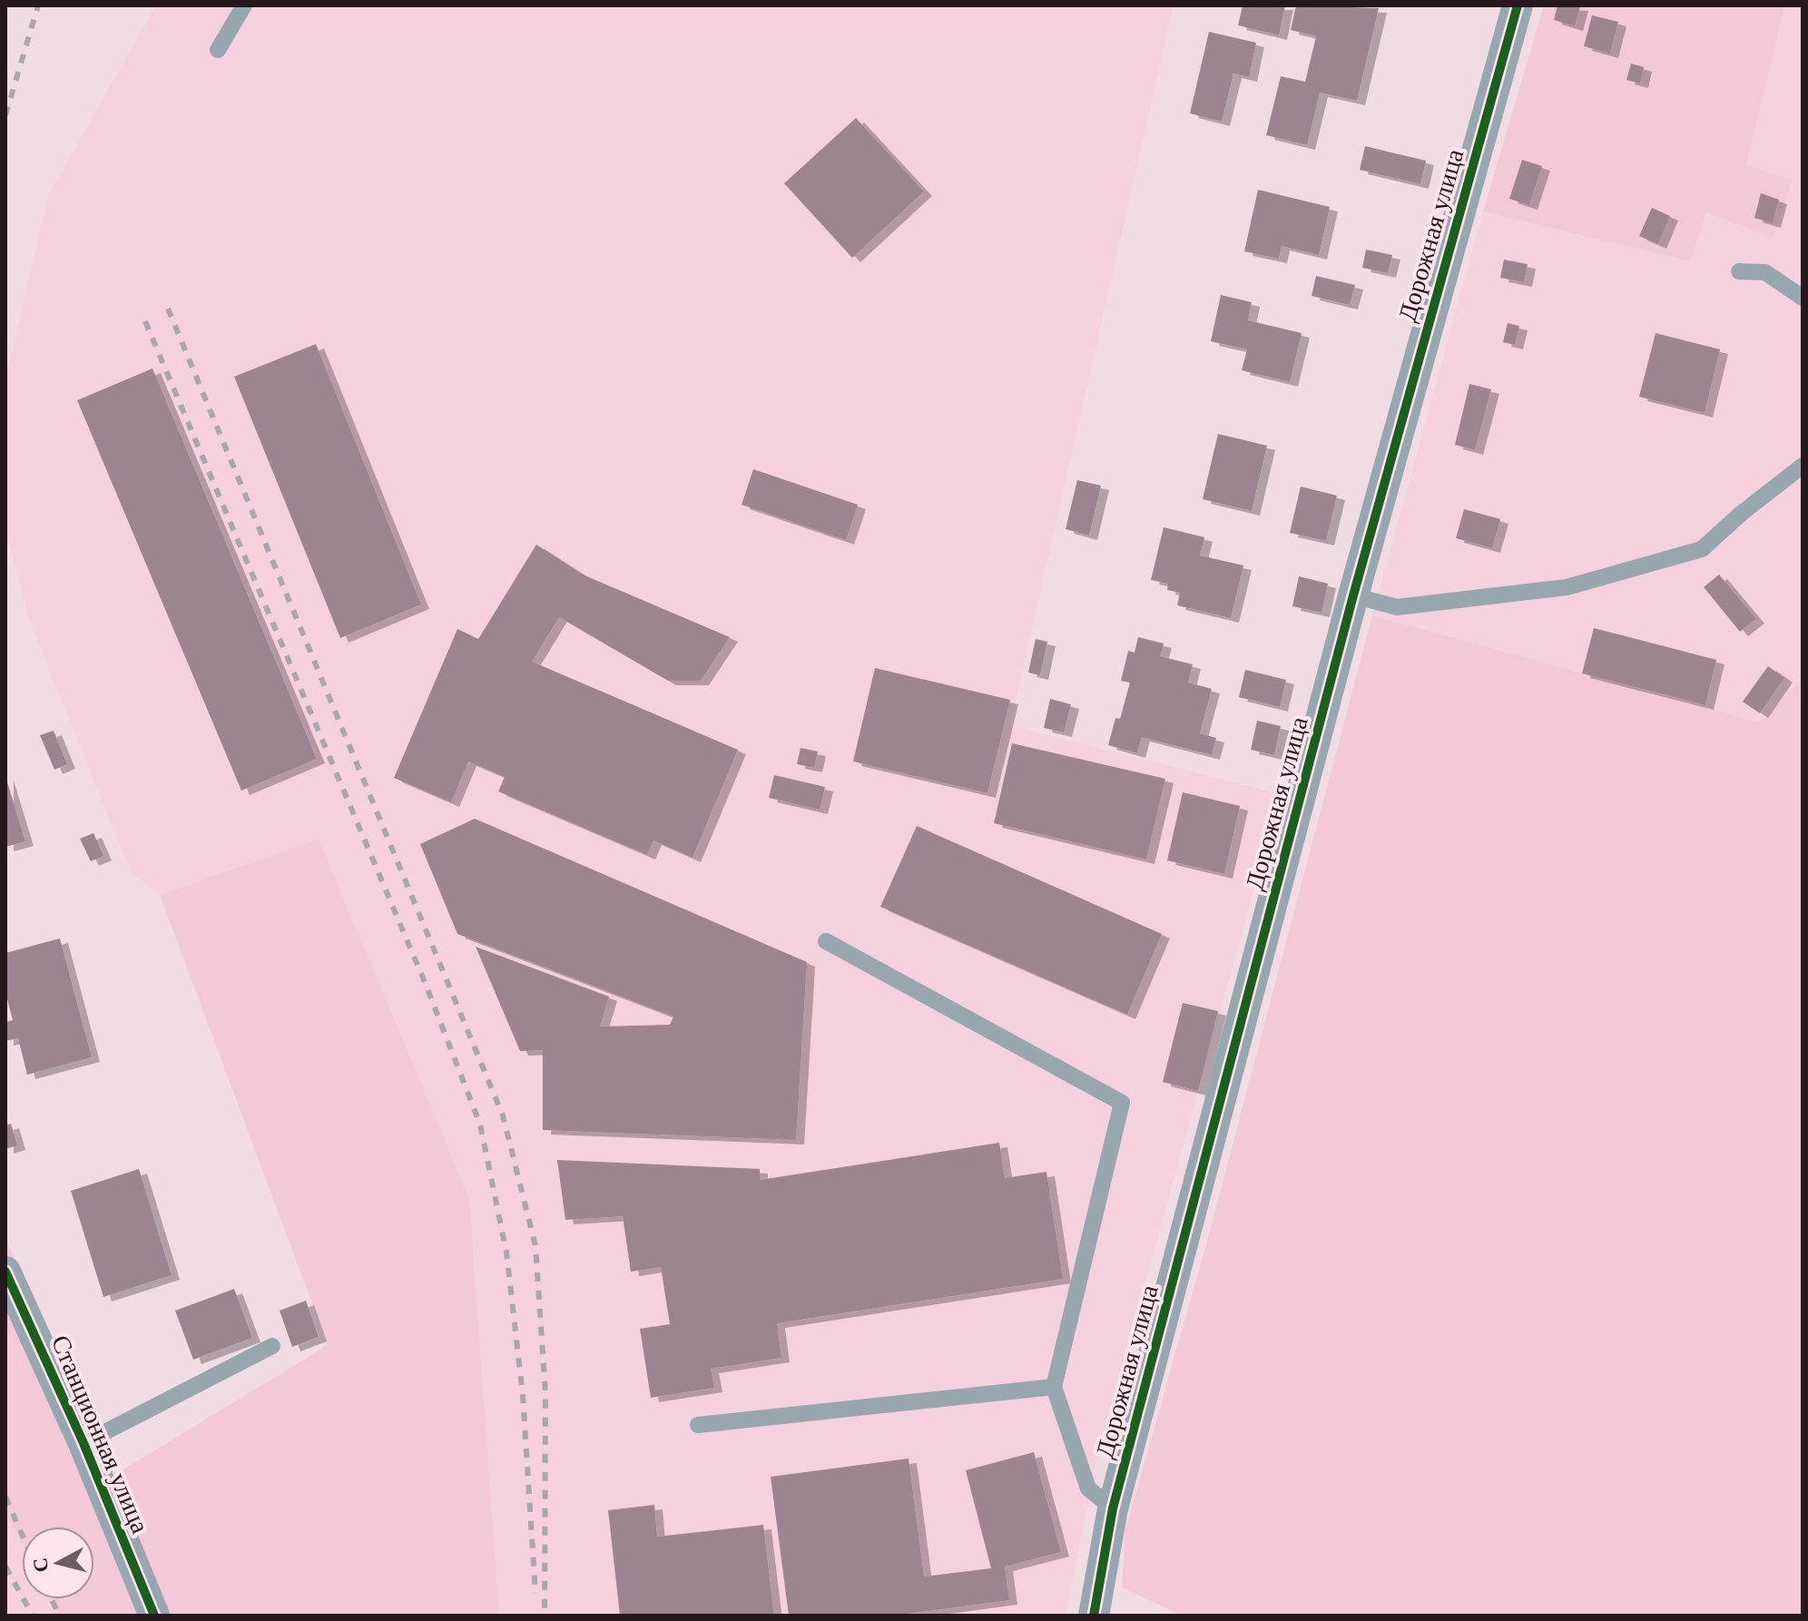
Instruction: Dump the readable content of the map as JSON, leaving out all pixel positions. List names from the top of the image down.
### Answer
{
  "streets": {
    "street": ["Дорожная улица", "Станционная улица"]
  },
  "north": "left"
}
